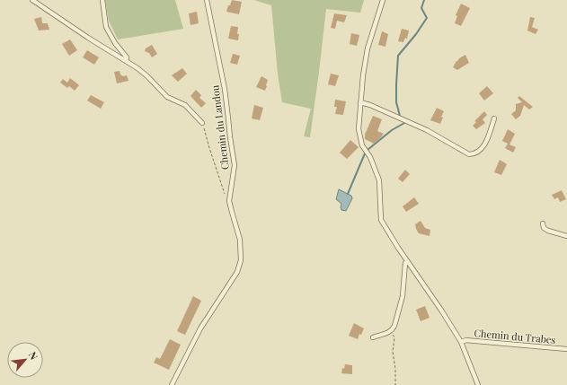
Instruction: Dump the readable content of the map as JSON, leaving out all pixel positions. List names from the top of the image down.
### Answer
{
  "streets": {
    "street": ["Chemin du Landou", "Chemin du Trabes"]
  },
  "north": "top right"
}
